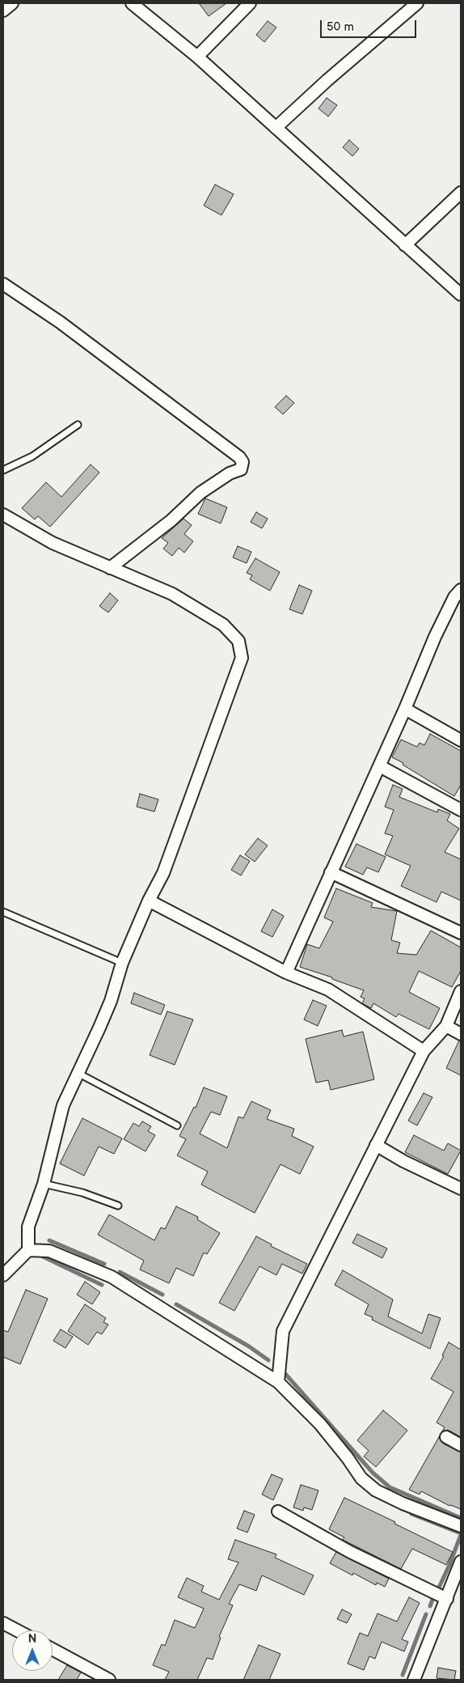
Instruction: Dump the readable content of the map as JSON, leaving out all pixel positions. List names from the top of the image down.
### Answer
{
  "scale_bar": "50 m",
  "north": "top"
}
